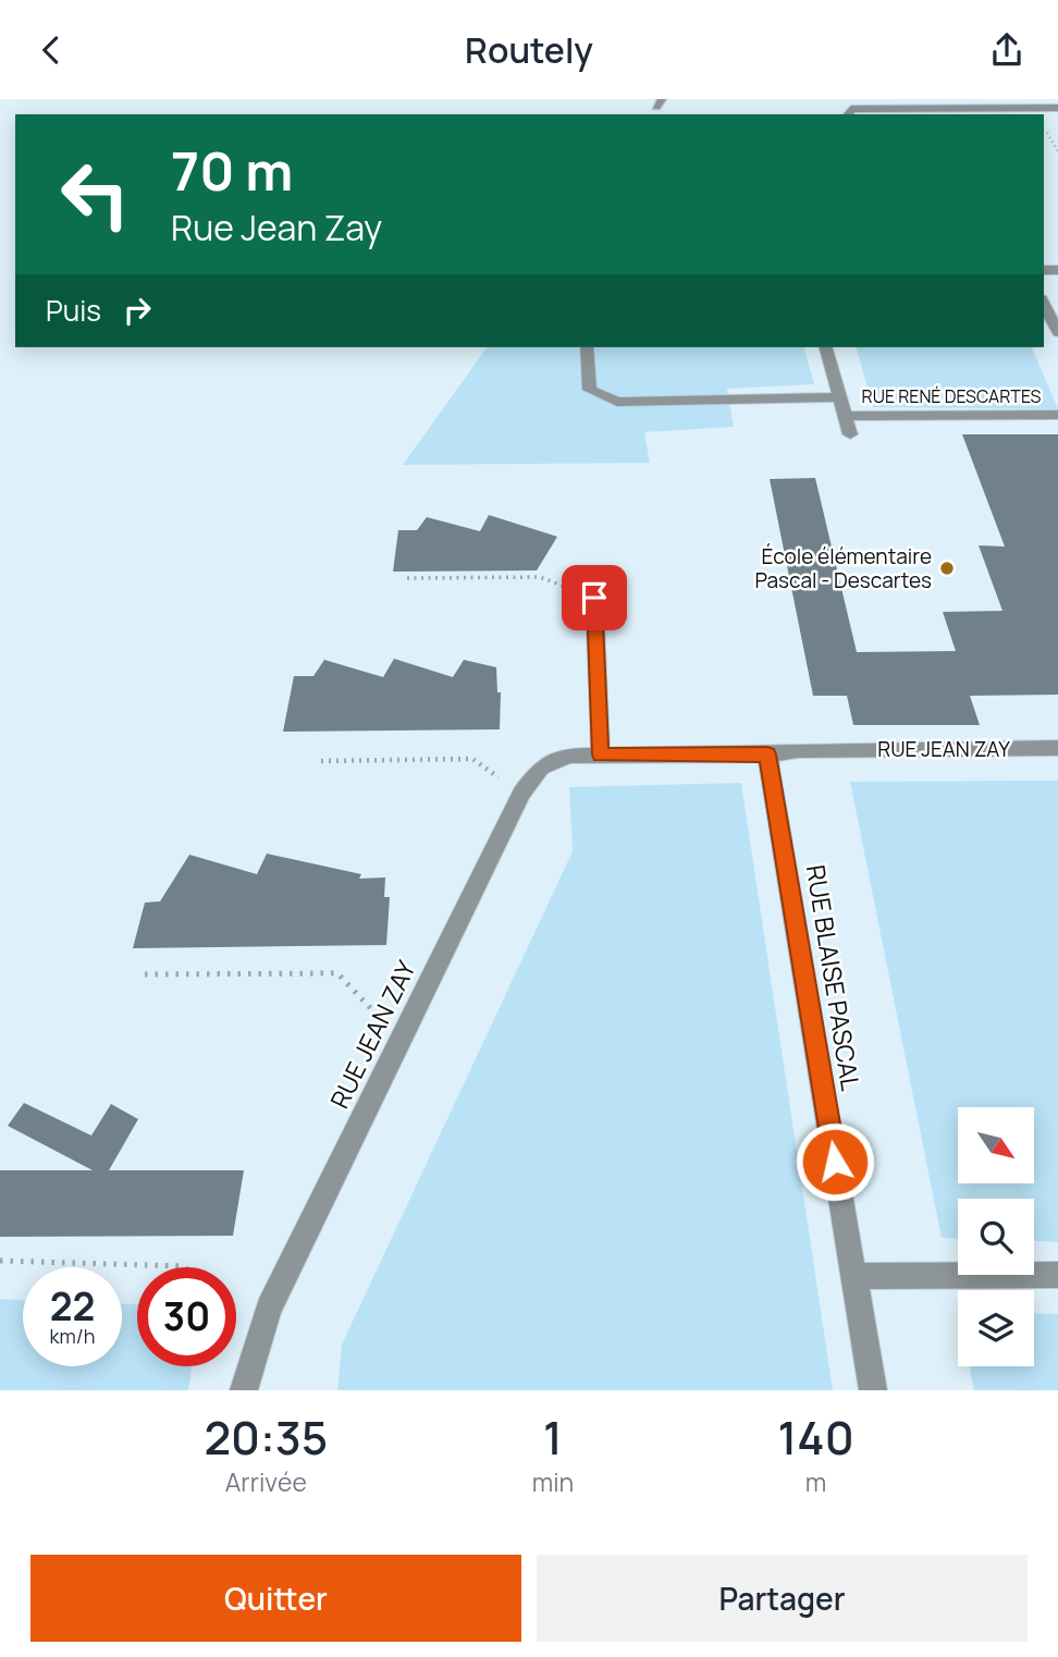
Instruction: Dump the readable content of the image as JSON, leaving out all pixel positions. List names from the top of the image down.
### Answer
{
  "streets": {
    "street": ["RUE RENÉ DESCARTES", "RUE JEAN ZAY", "RUE BLAISE PASCAL"]
  },
  "crossings": [
    ["RUE JEAN ZAY", "RUE BLAISE PASCAL"]
  ],
  "places": ["École élémentaire Pascal - Descartes"],
  "north": "bottom right",
  "page": {
    "header": "Routely",
    "turn": ["70 m", "Rue Jean Zay"],
    "then": "Puis",
    "speed": "22 km/h",
    "limit": "30",
    "eta": [
      "20:35",
      "Arrivée",
      "1",
      "min",
      "140",
      "m"
    ],
    "buttons": ["Quitter", "Partager"]
  }
}
